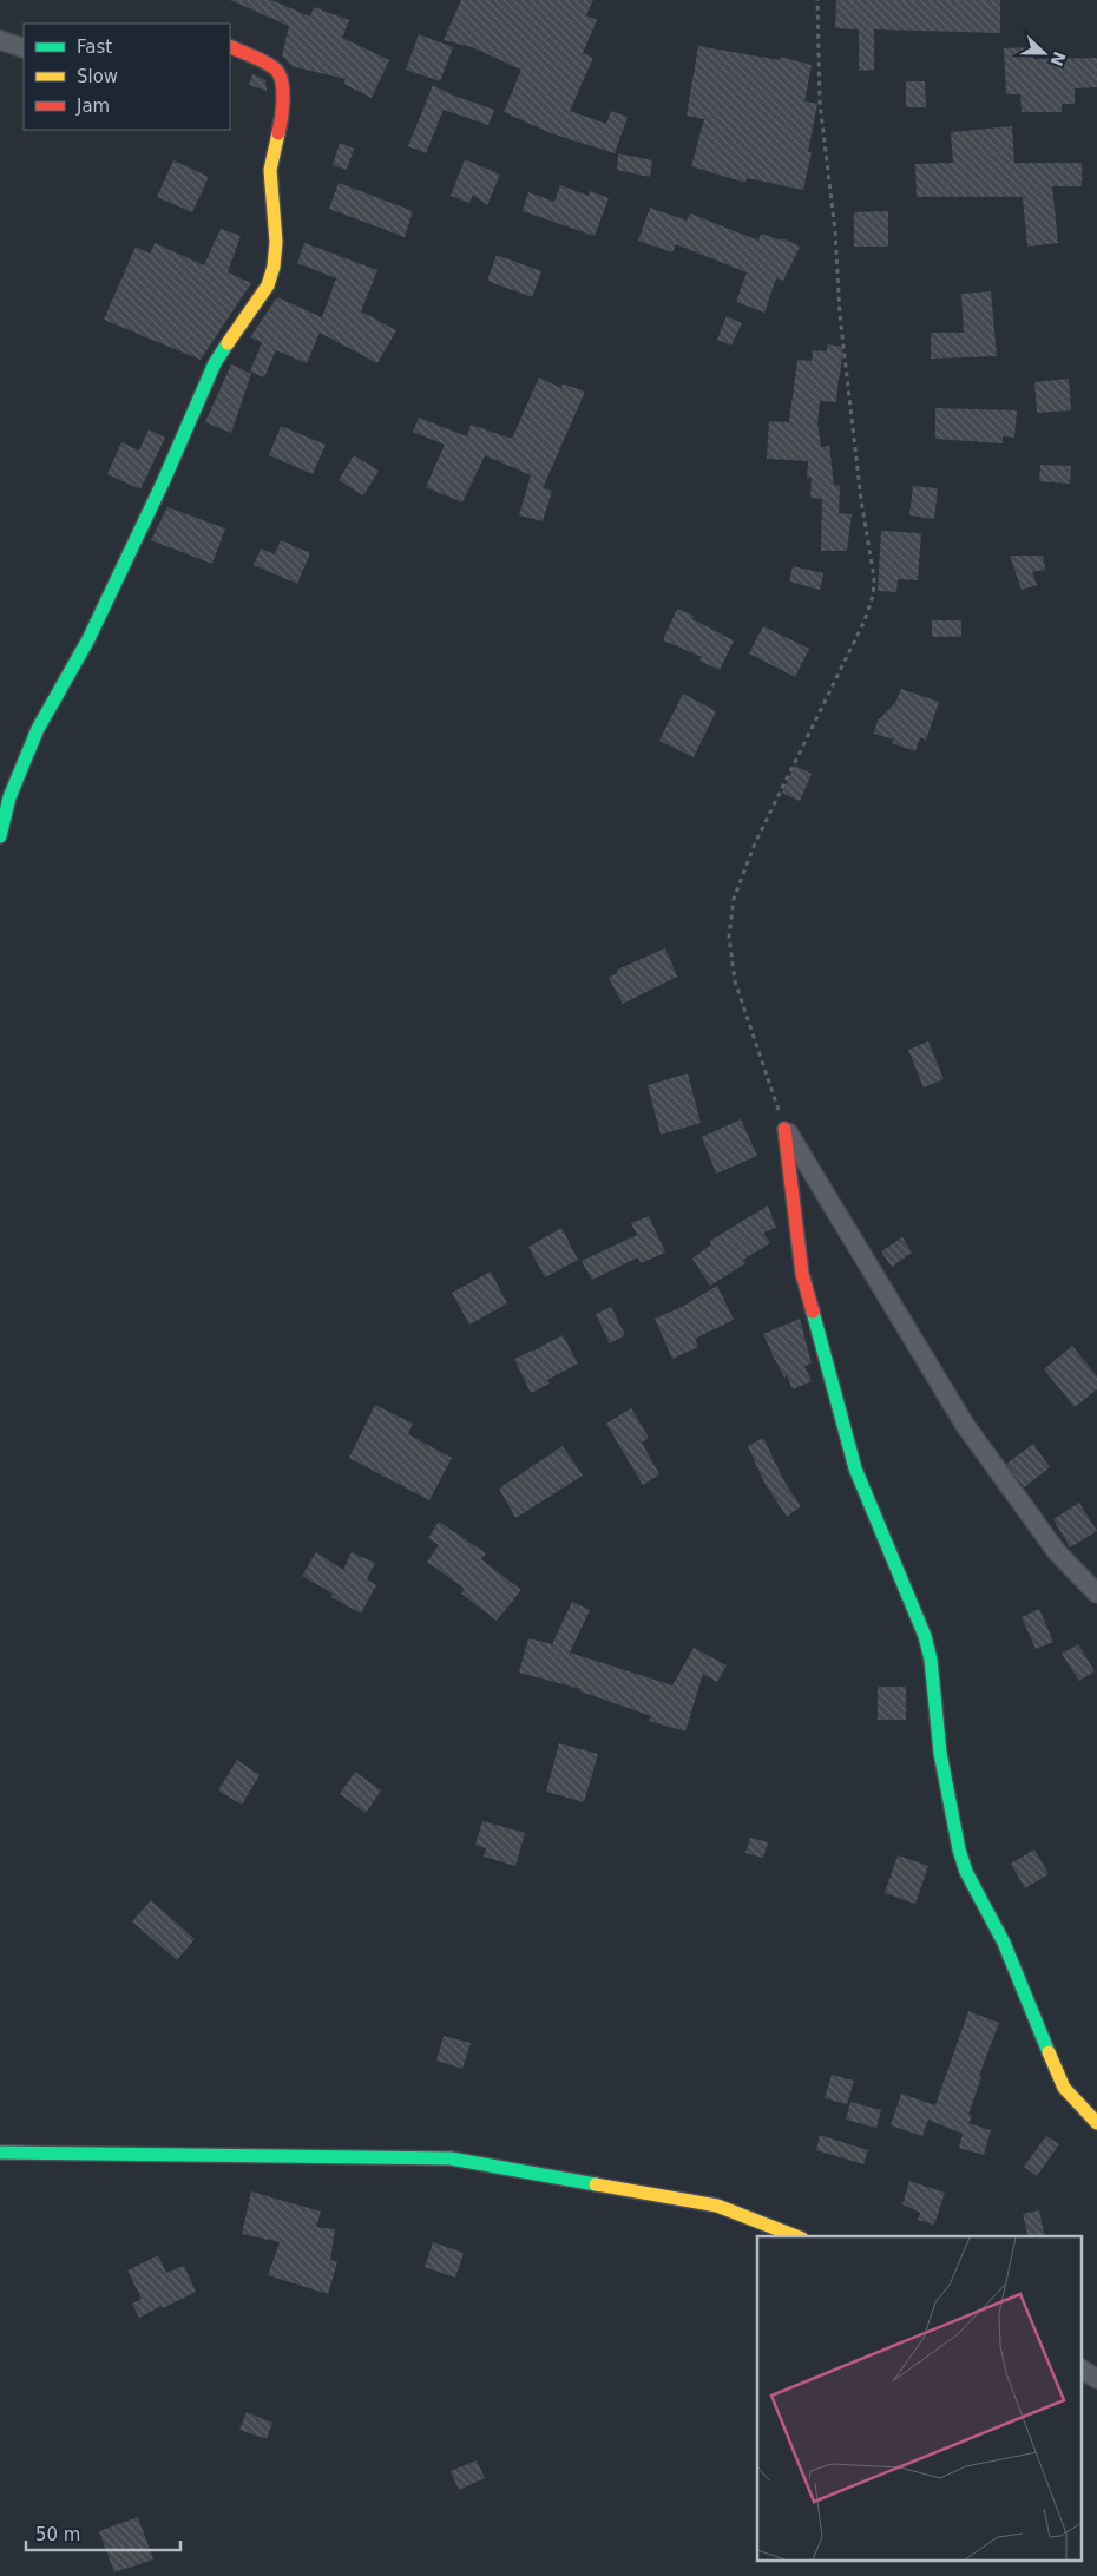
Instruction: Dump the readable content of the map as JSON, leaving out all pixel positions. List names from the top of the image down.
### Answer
{
  "legend": ["Fast", "Slow", "Jam"],
  "scale_bar": "50 m",
  "north": "right"
}
